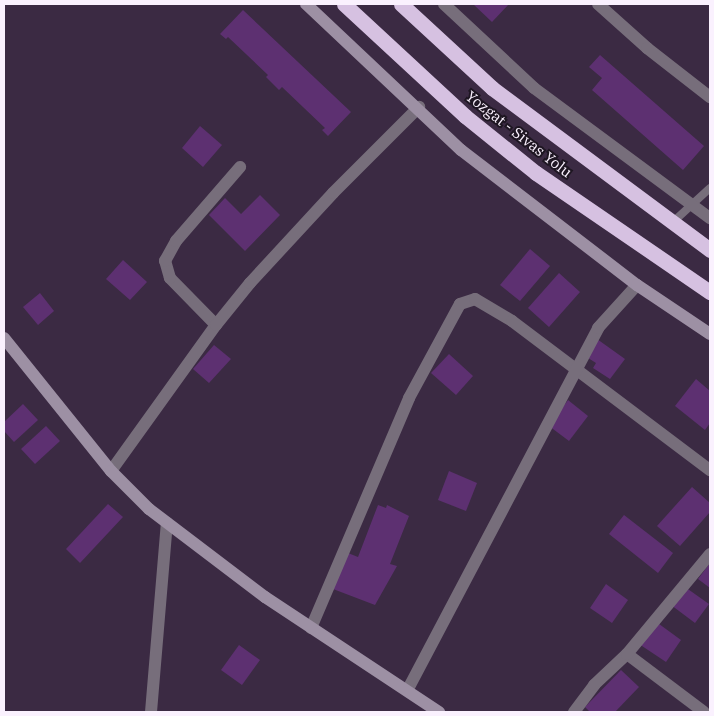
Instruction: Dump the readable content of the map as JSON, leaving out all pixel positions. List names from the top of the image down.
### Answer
{
  "streets": {
    "highway": ["Yozgat - Sivas Yolu"]
  }
}
